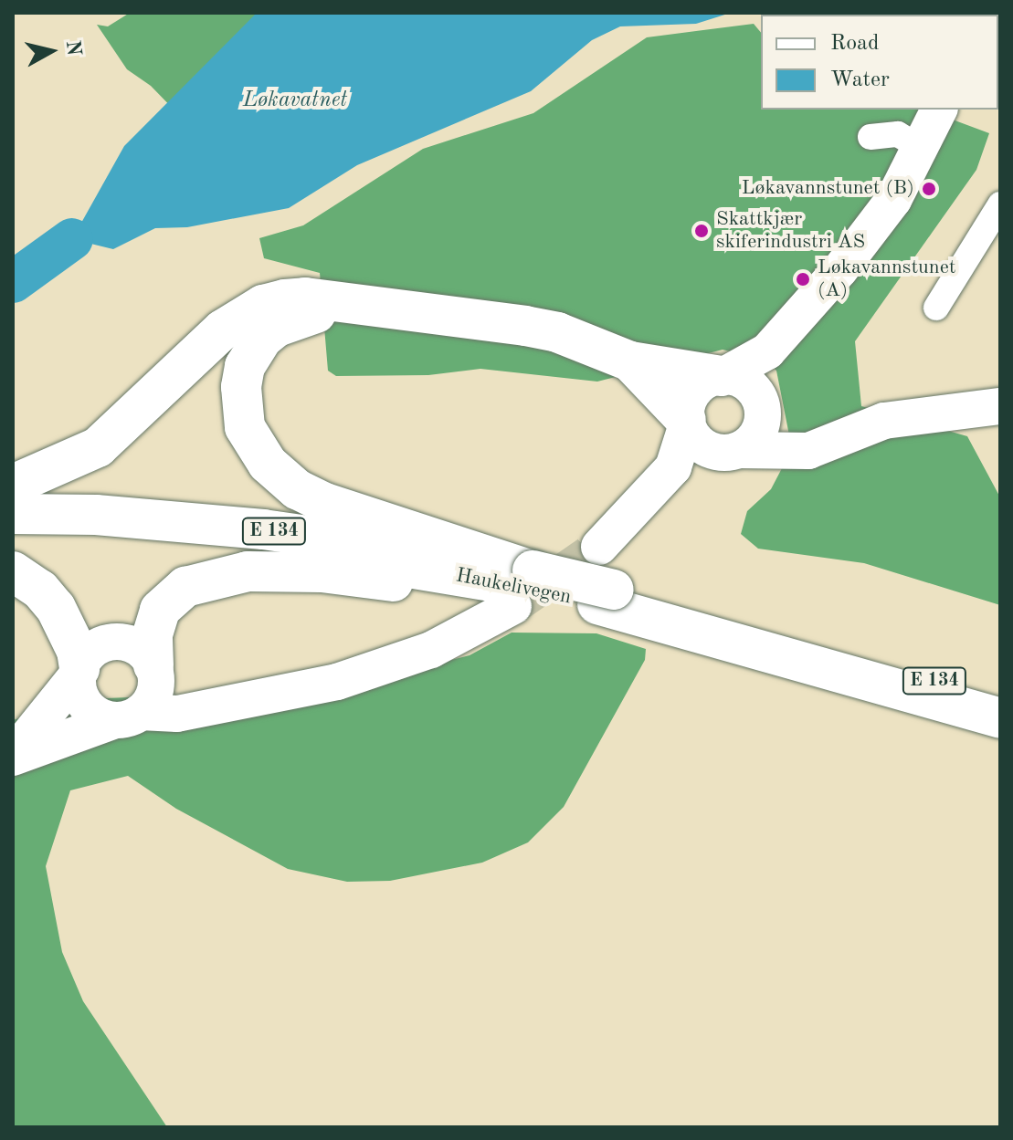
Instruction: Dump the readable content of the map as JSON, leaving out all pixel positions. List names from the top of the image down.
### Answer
{
  "streets": {
    "highway": ["E 134", "Haukelivegen"]
  },
  "crossings": [
    ["E 134", "Haukelivegen"]
  ],
  "water": ["Løkavatnet"],
  "places": ["Løkavannstunet (B)", "Skattkjær skiferindustri AS", "Løkavannstunet (A)"],
  "legend": ["Road", "Water"],
  "north": "right"
}
